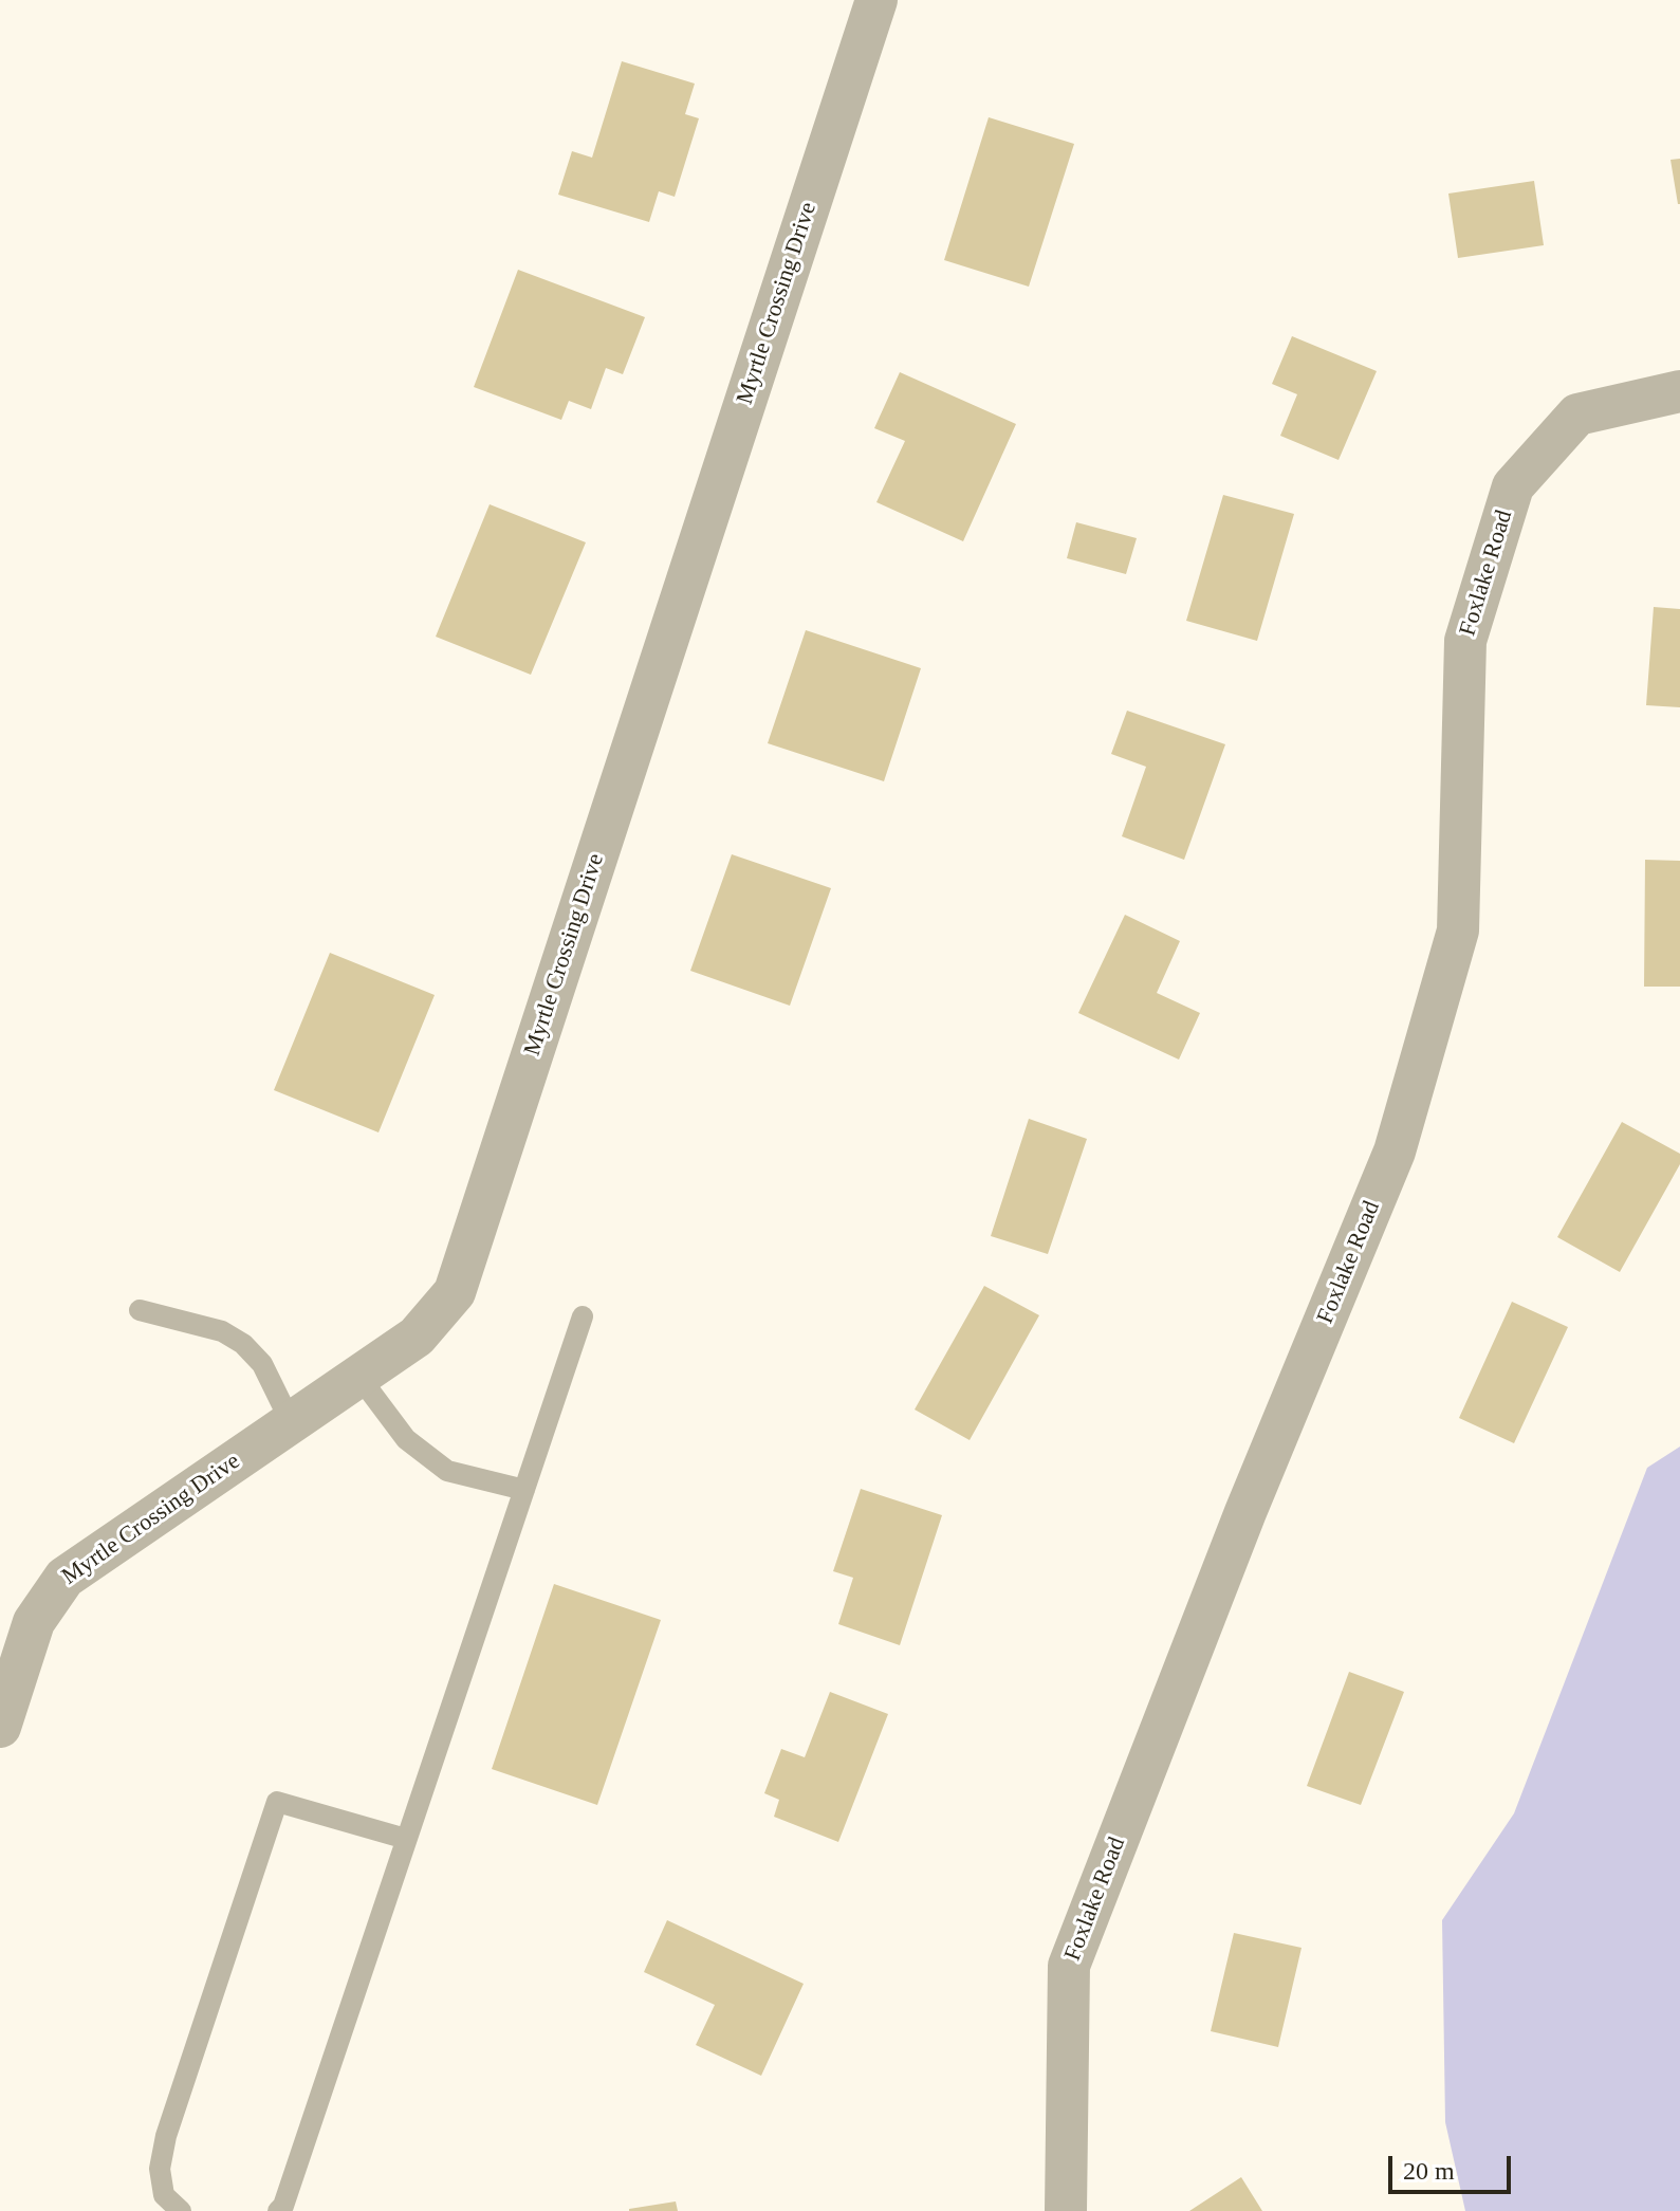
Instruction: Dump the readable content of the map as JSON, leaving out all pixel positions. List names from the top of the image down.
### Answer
{
  "streets": {
    "street": ["Myrtle Crossing Drive", "Foxlake Road"]
  },
  "scale_bar": "20 m"
}
